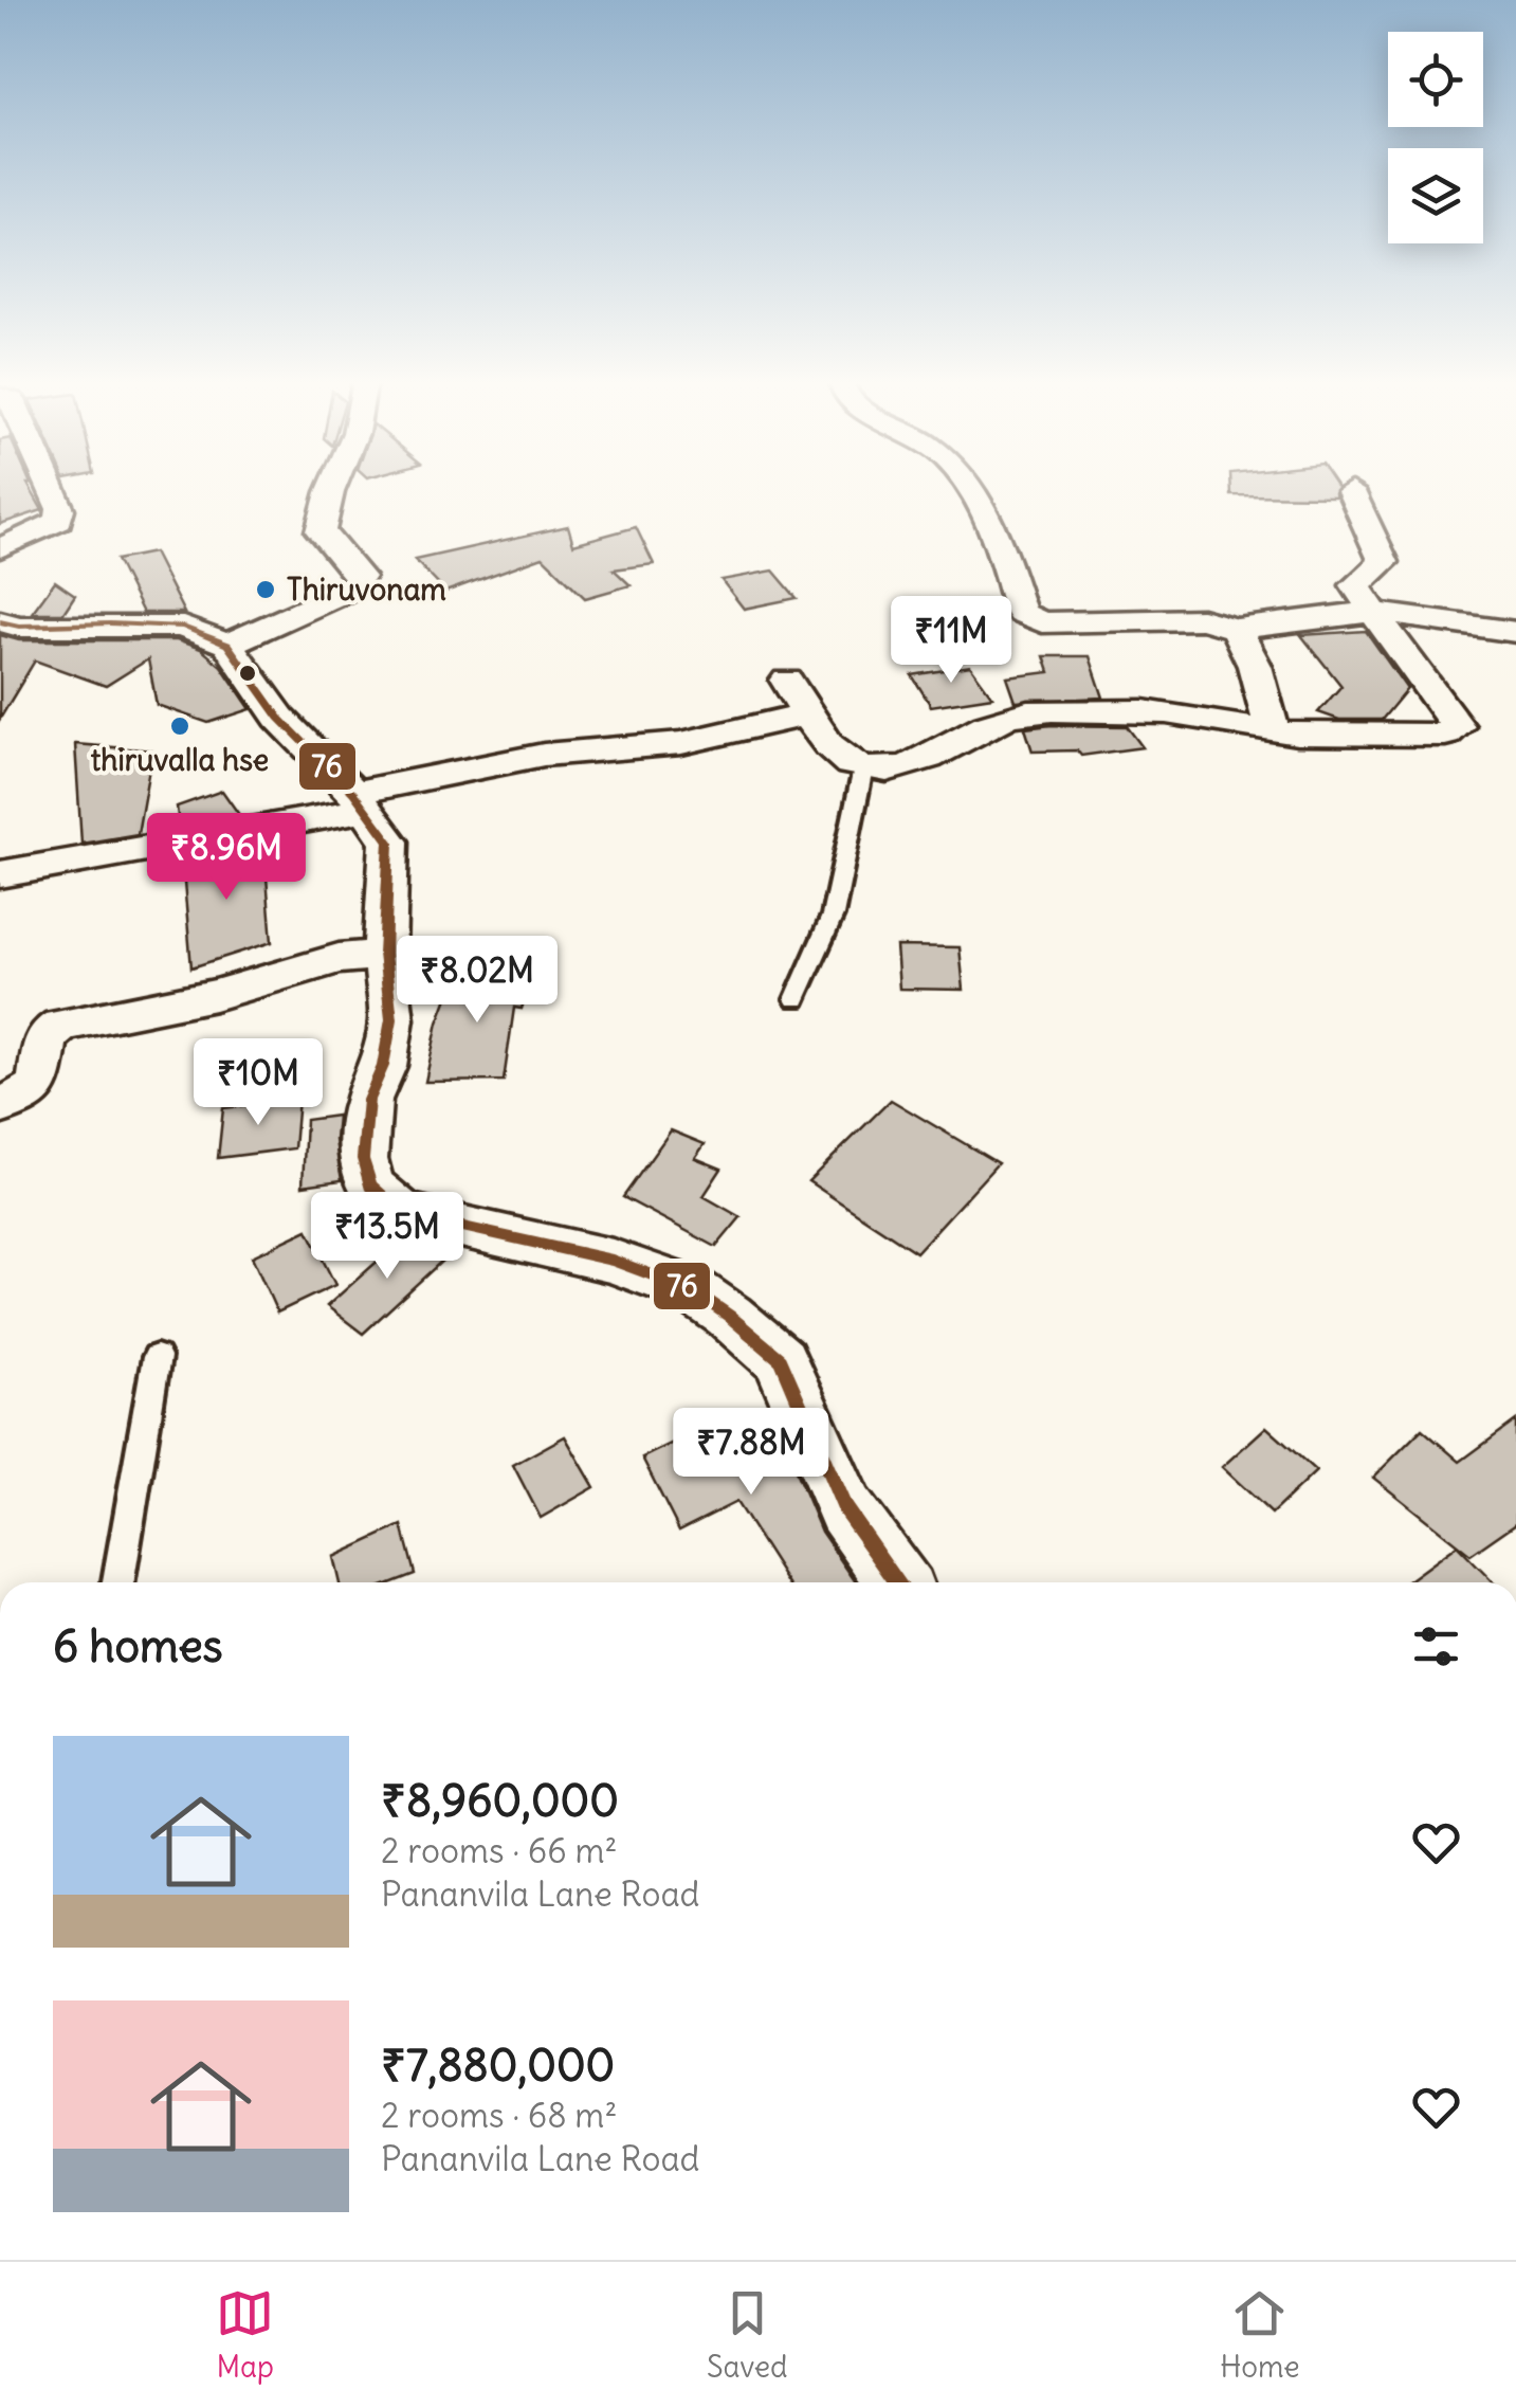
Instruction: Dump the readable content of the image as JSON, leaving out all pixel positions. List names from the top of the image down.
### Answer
{
  "places": ["Thiruvonam", "thiruvalla hse"],
  "lines": ["transit line 76"],
  "page": {
    "price": [
      "₹11M",
      "₹8.96M",
      "₹8.02M",
      "₹10M",
      "₹13.5M",
      "₹7.88M"
    ],
    "heading": "6 homes",
    "list": [
      {
        "name": "₹8,960,000",
        "note": "2 rooms · 66 m² · Pananvila Lane Road"
      },
      {
        "name": "₹7,880,000",
        "note": "2 rooms · 68 m² · Pananvila Lane Road"
      }
    ],
    "tabs": ["Map", "Saved", "Home"]
  }
}
